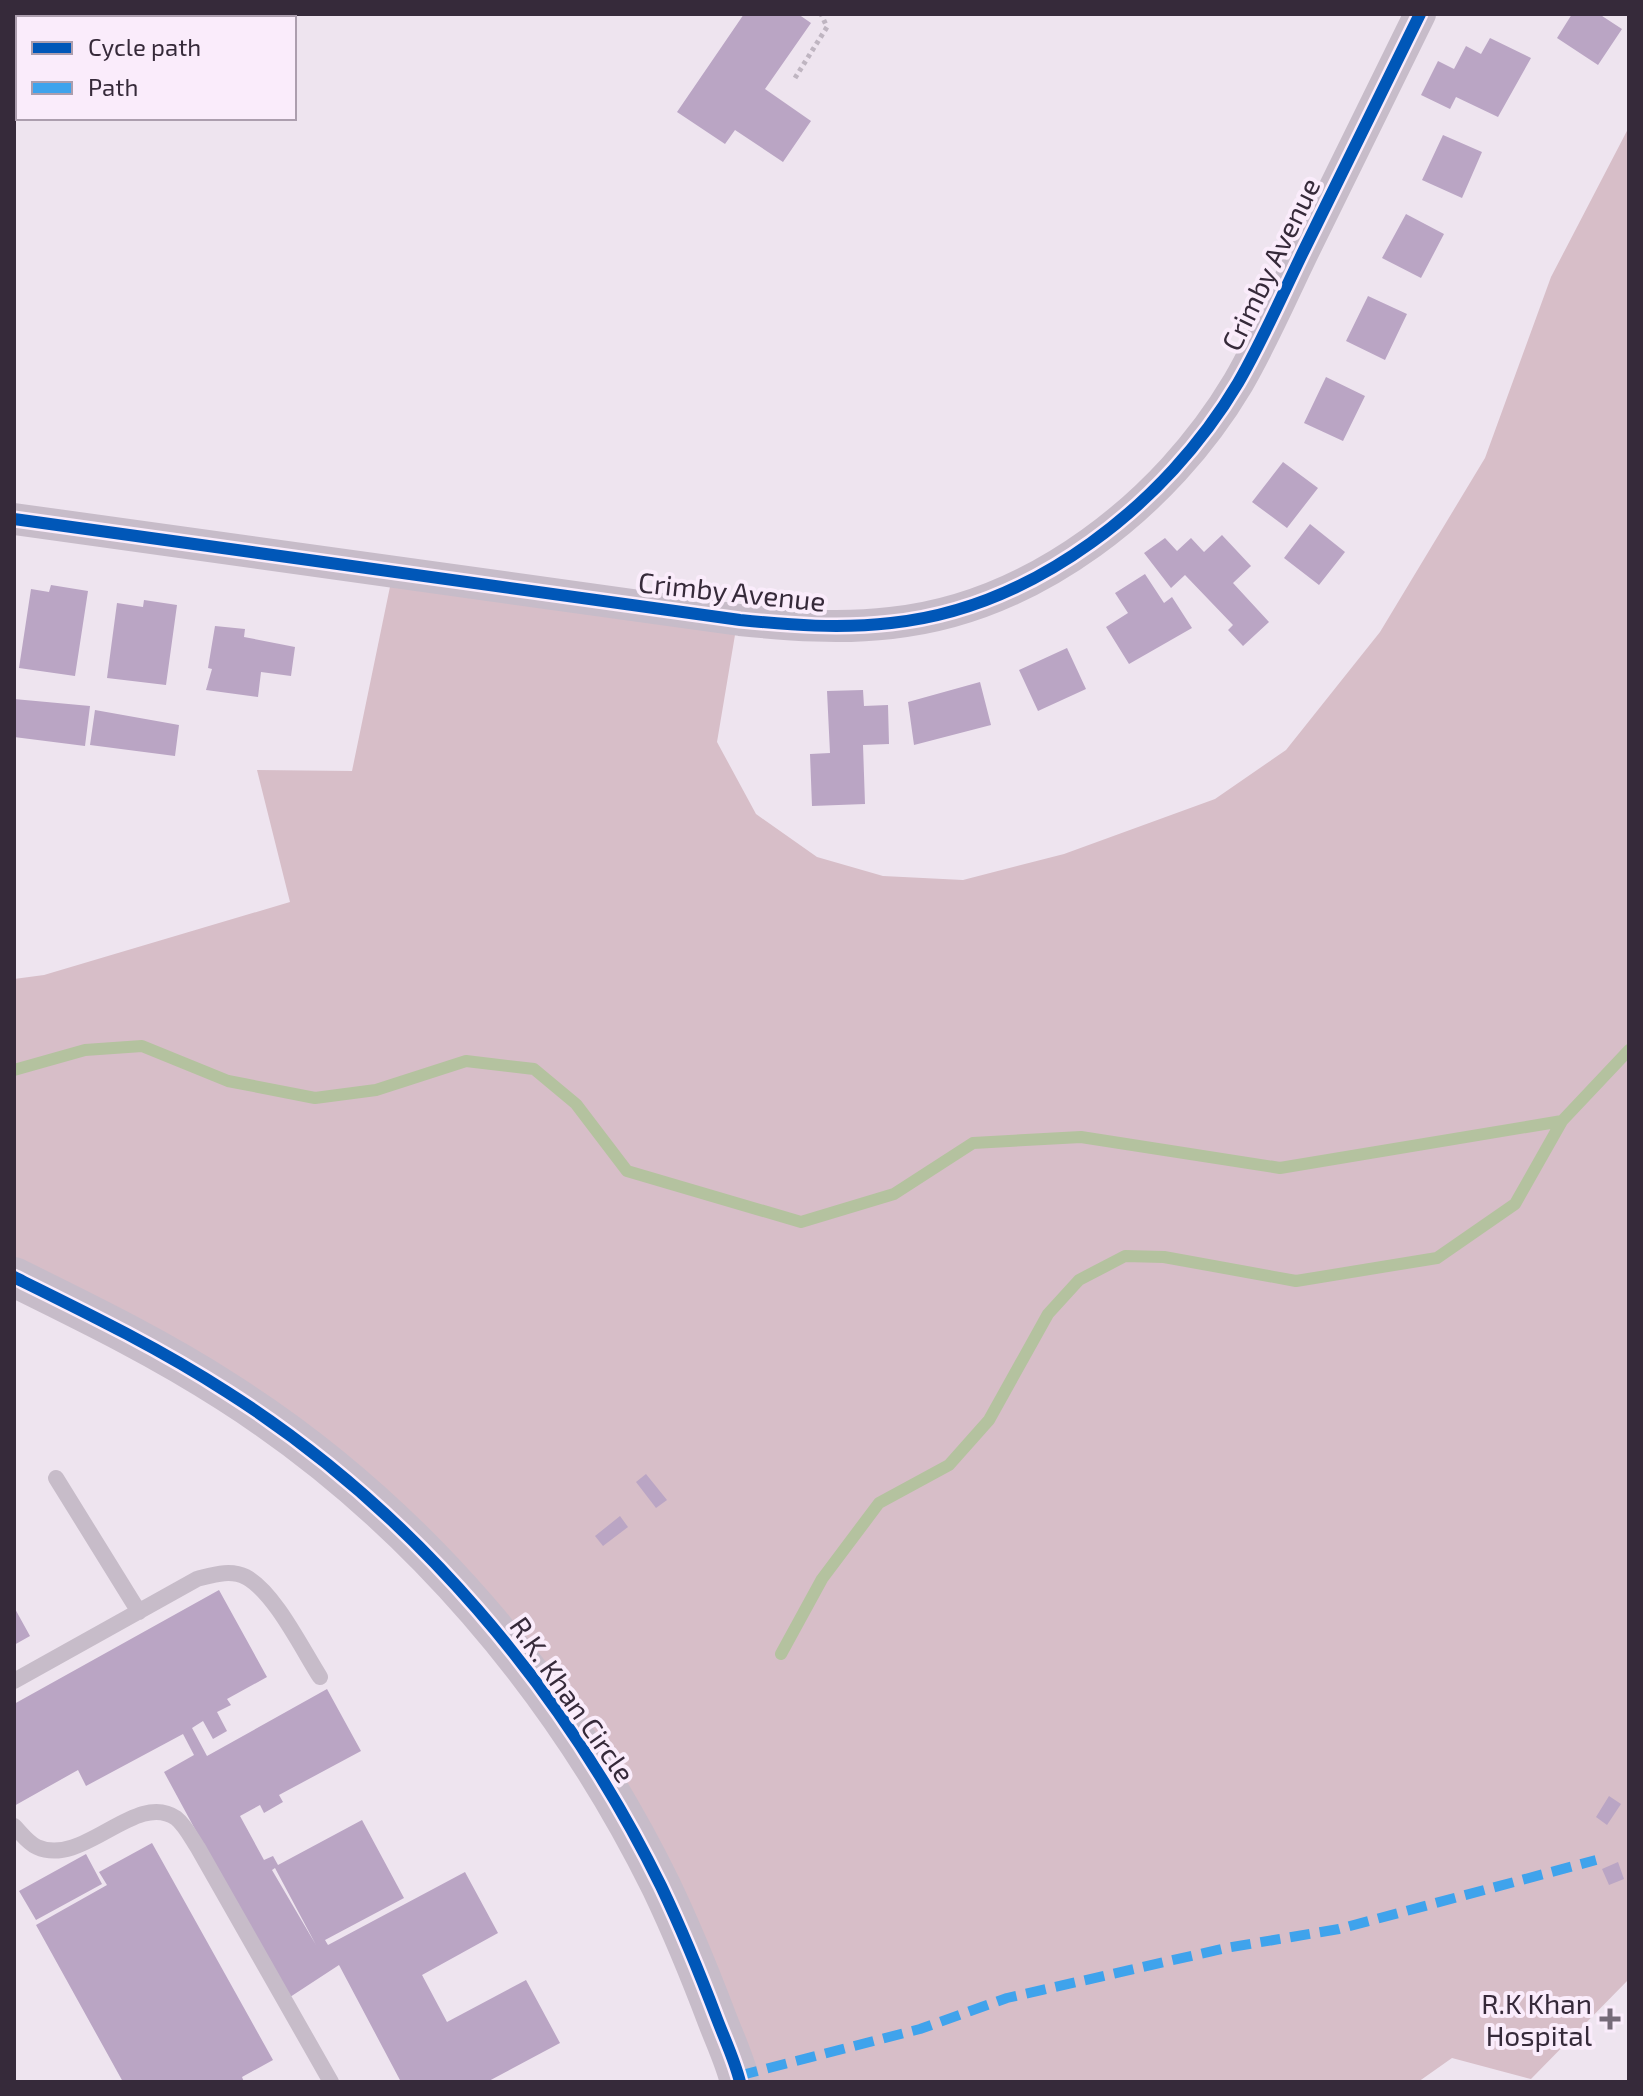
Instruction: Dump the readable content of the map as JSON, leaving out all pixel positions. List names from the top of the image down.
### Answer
{
  "streets": {
    "street": ["Crimby Avenue", "R.K. Khan Circle"]
  },
  "places": {
    "health": ["R.K Khan Hospital"]
  },
  "legend": ["Cycle path", "Path"]
}
